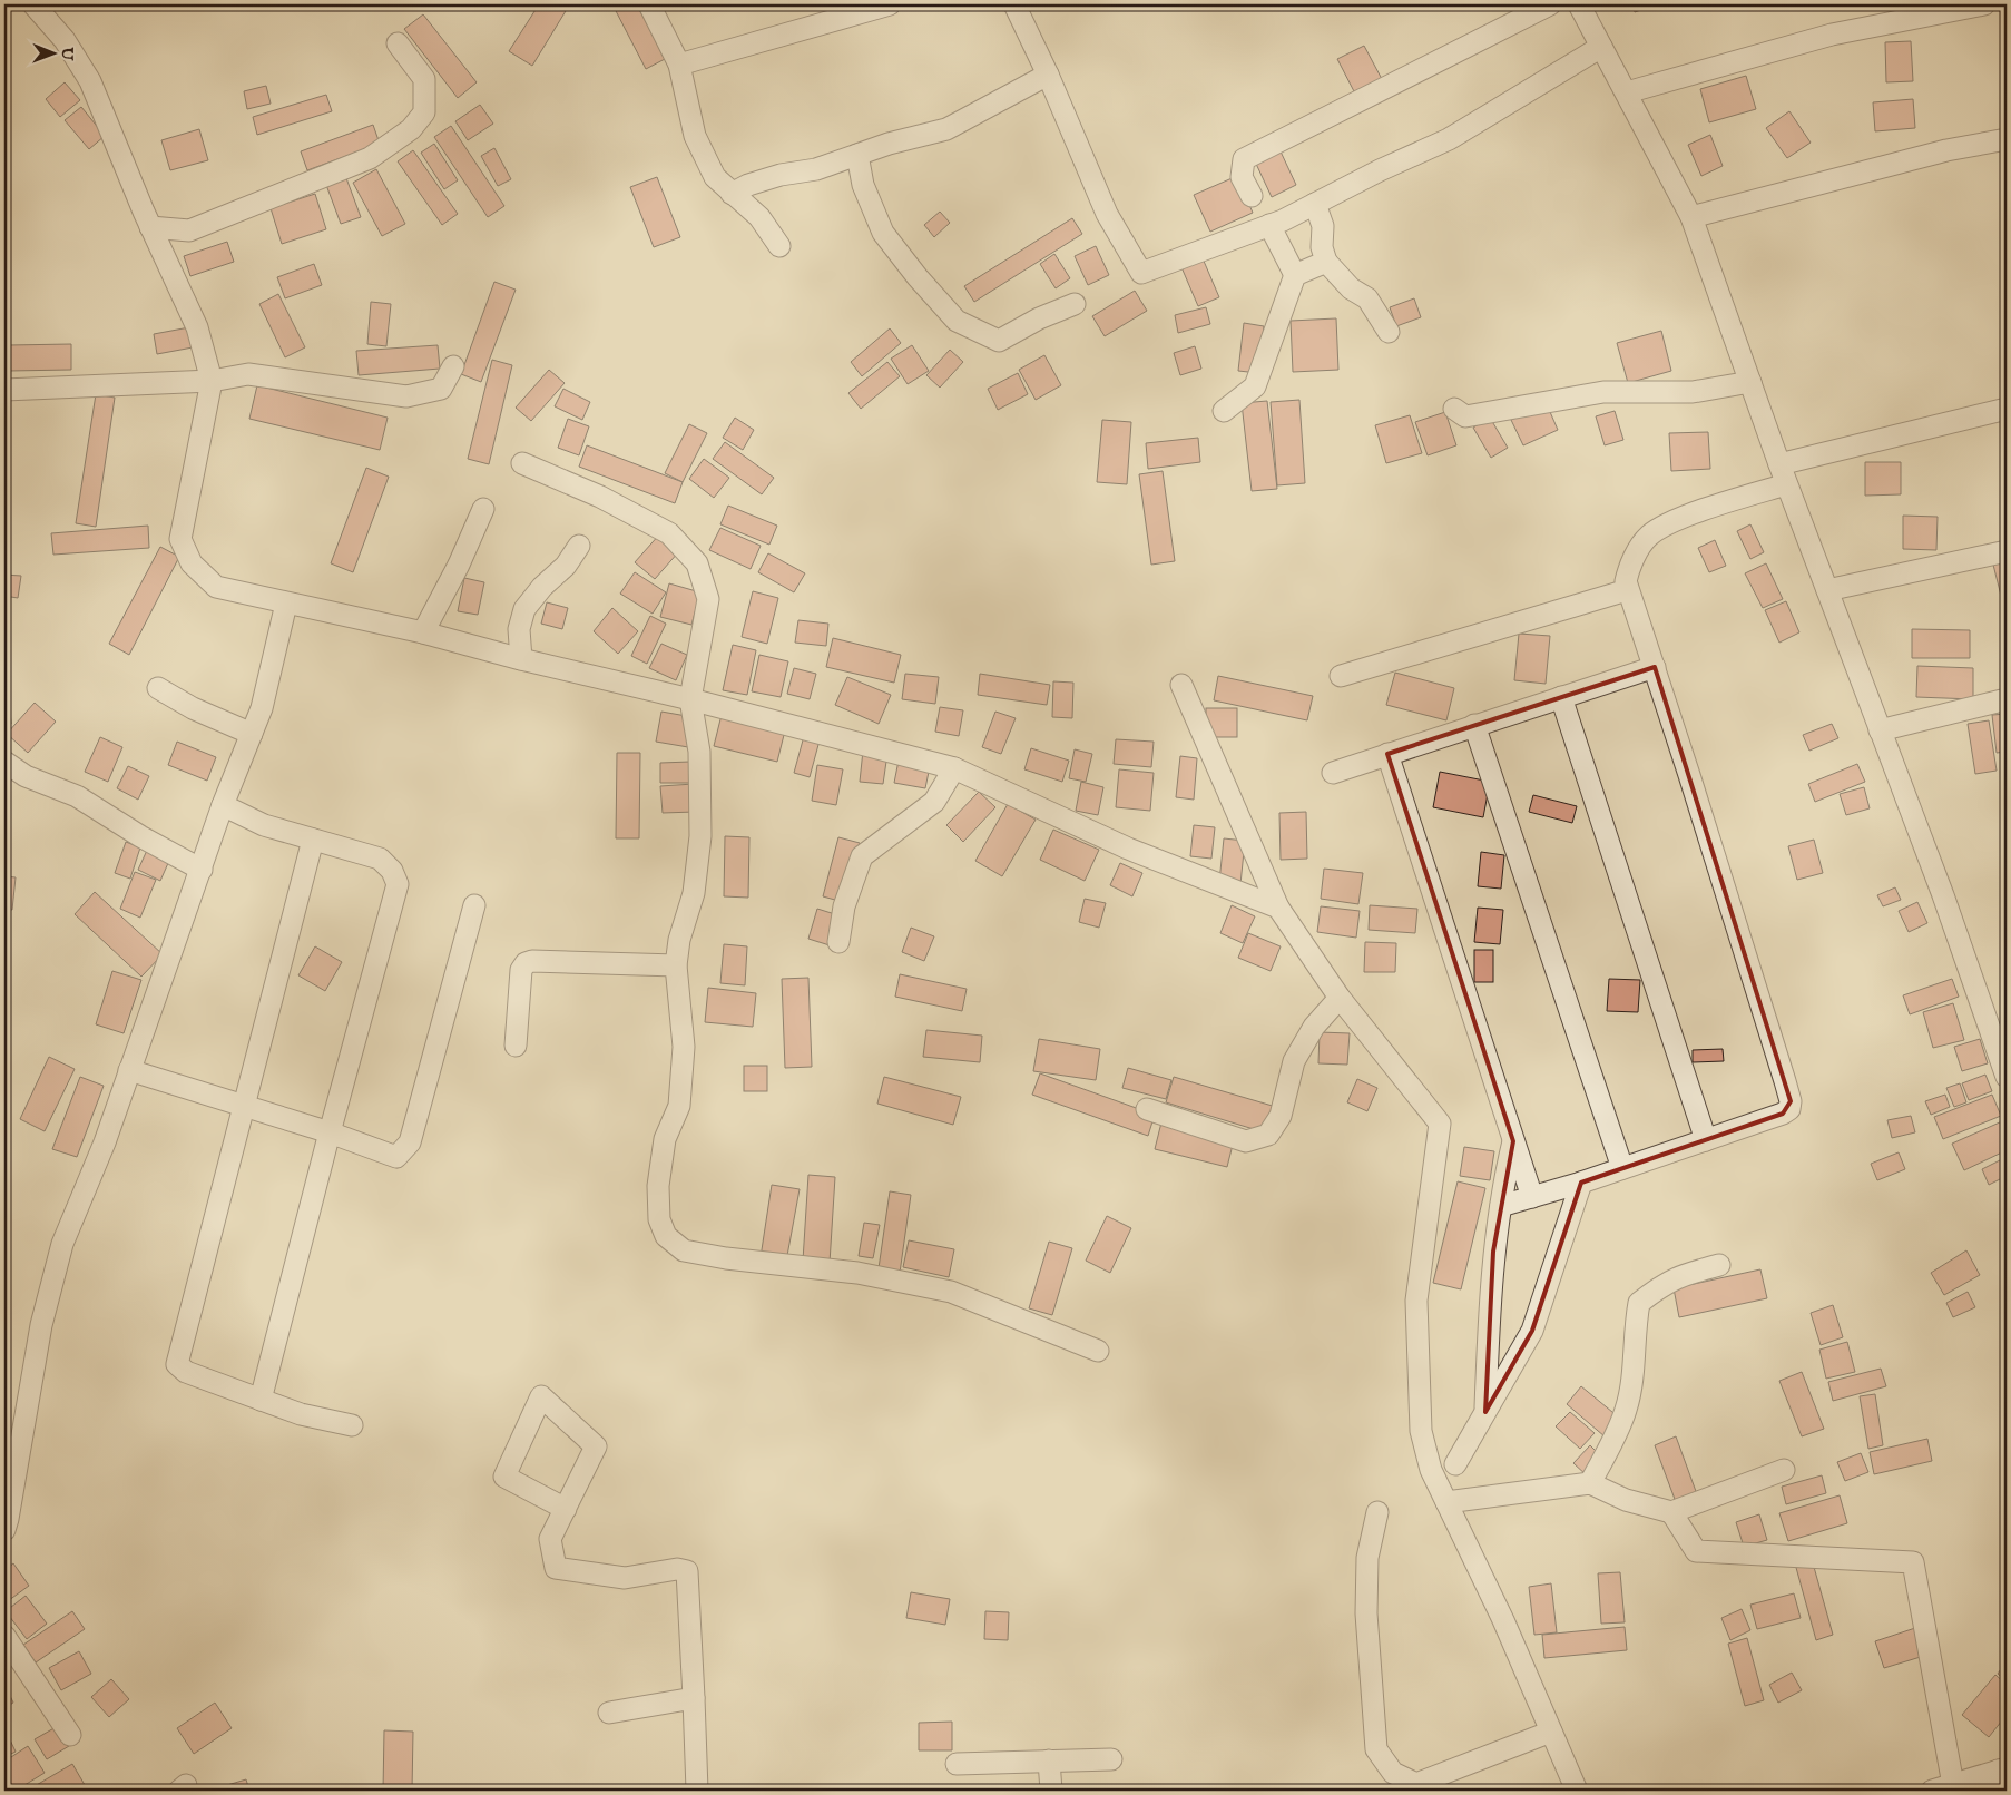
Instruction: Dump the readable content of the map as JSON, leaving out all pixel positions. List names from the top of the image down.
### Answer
{
  "north": "right"
}
